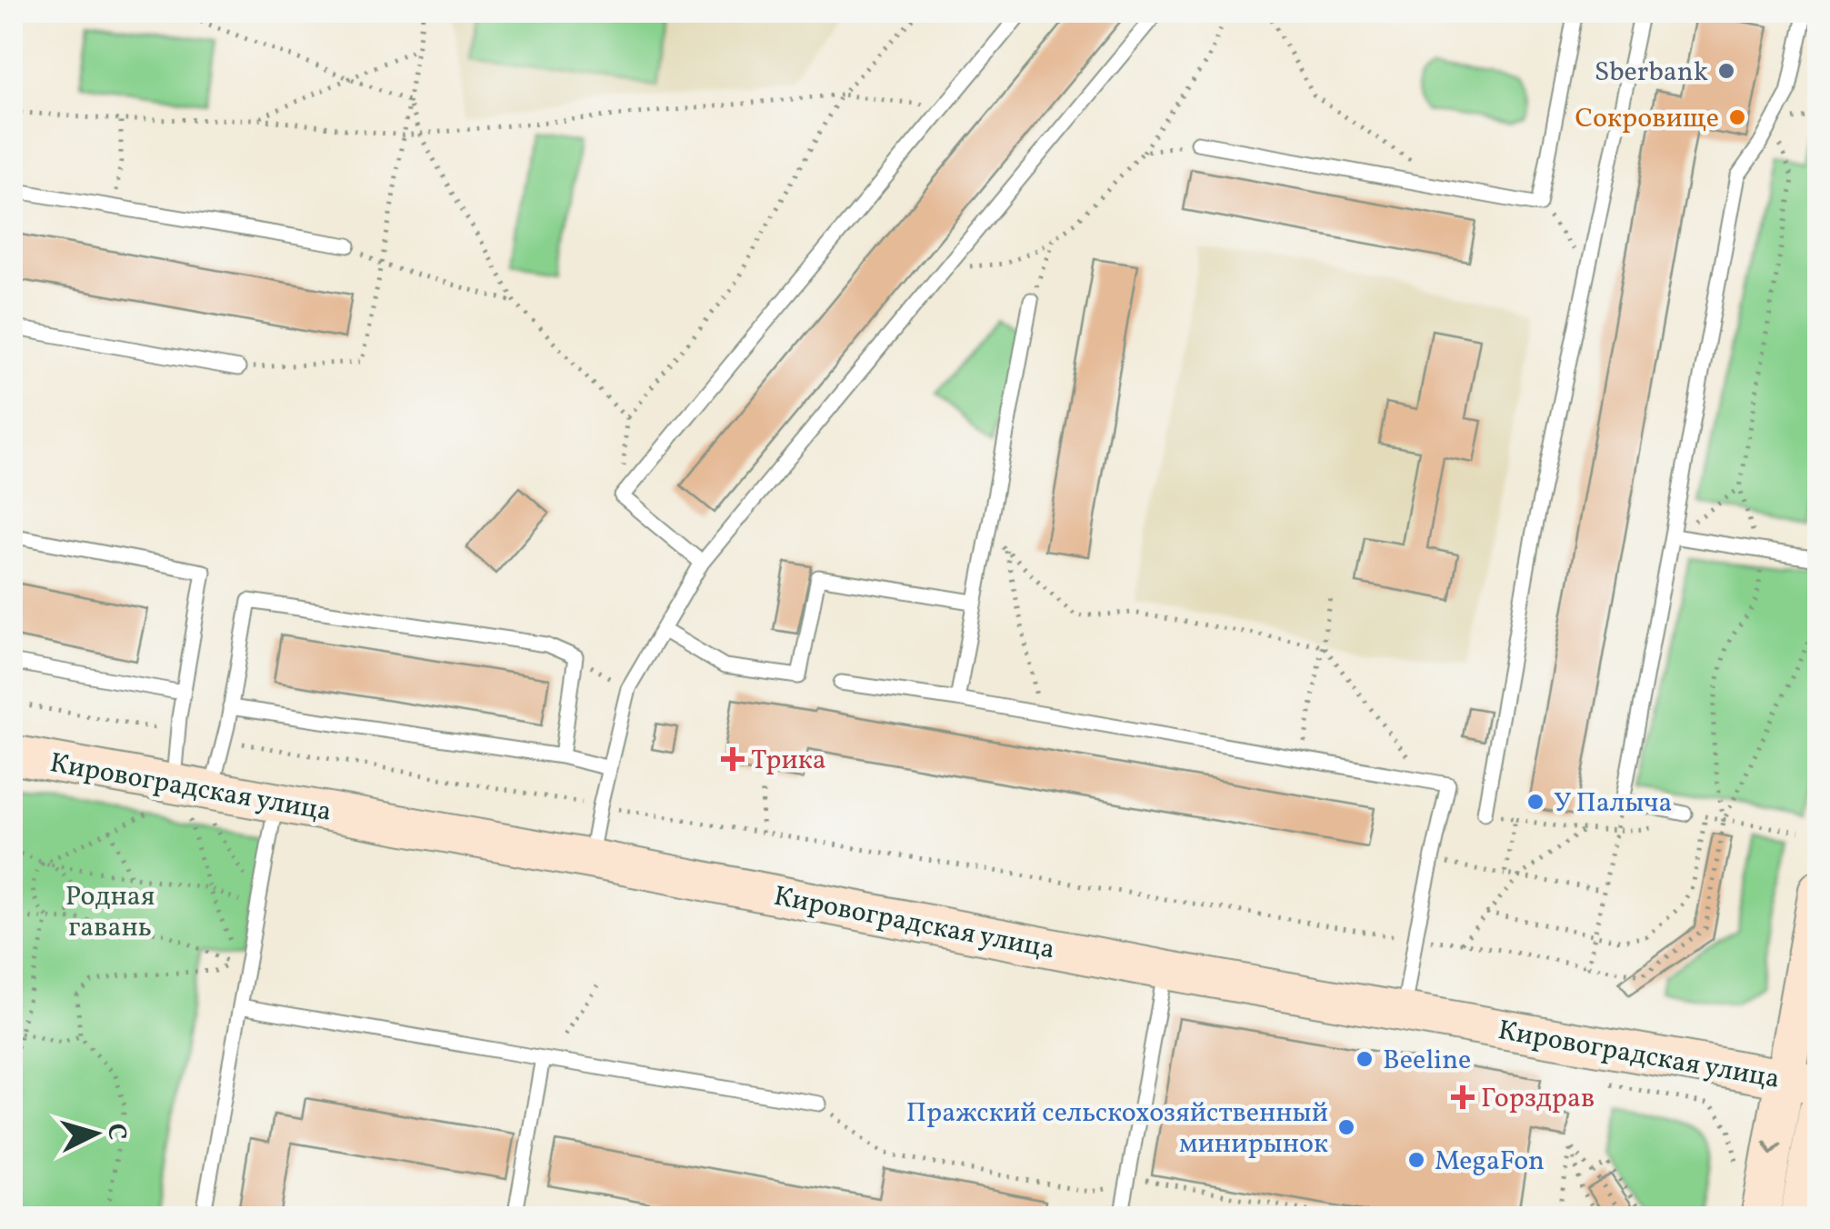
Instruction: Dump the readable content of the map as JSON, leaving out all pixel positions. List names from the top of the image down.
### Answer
{
  "streets": {
    "street": ["Кировоградская улица"]
  },
  "parks": ["Родная гавань"],
  "places": {
    "other": [
      "Sberbank",
      "Сокровище",
      "У Палыча",
      "Beeline",
      "Пражский сельскохозяйственный минирынок",
      "MegaFon"
    ],
    "health": ["Трика", "Горздрав"]
  },
  "north": "right"
}
